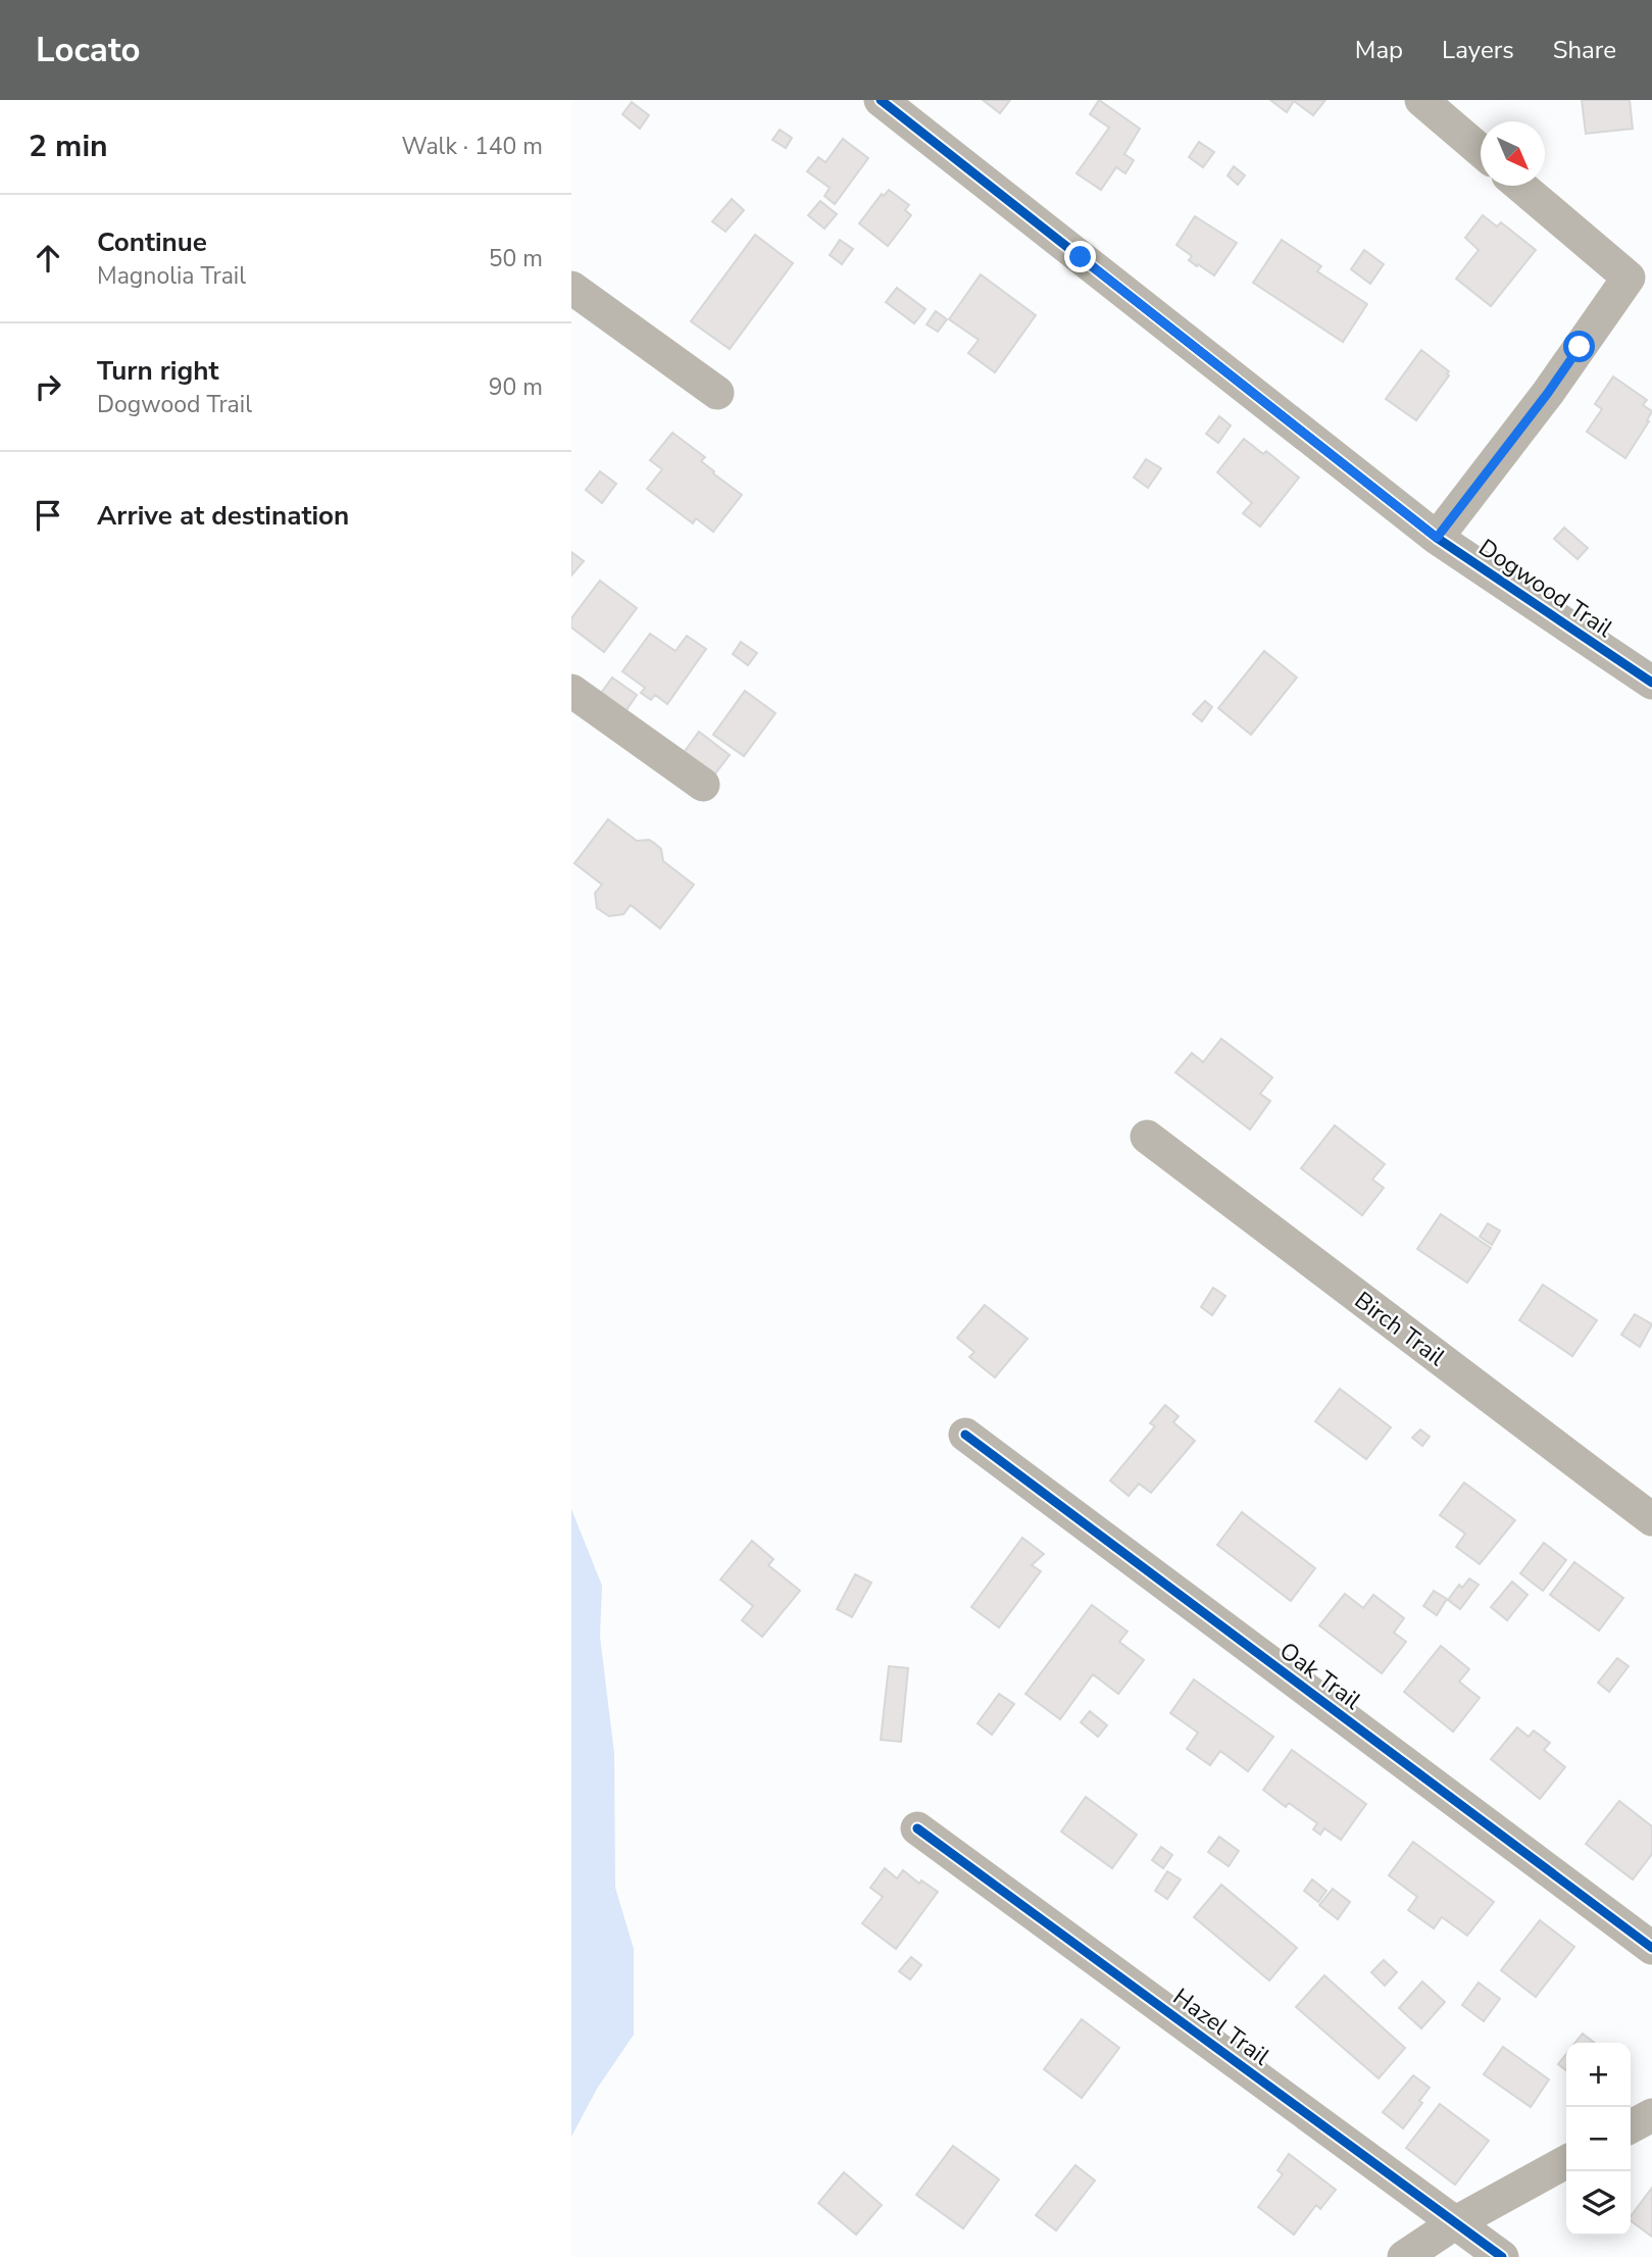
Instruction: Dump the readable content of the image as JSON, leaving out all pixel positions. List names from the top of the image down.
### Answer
{
  "streets": {
    "street": [
      "Dogwood Trail",
      "Birch Trail",
      "Oak Trail",
      "Hazel Trail"
    ]
  },
  "north": "bottom right",
  "page": {
    "header": "Locato",
    "nav": ["Map", "Layers", "Share"],
    "heading": ["2 min", "Walk · 140 m"],
    "list": [
      ["Continue", "Magnolia Trail", "50 m"],
      ["Turn right", "Dogwood Trail", "90 m"],
      "Arrive at destination"
    ],
    "map_buttons": ["+", "−"]
  }
}
